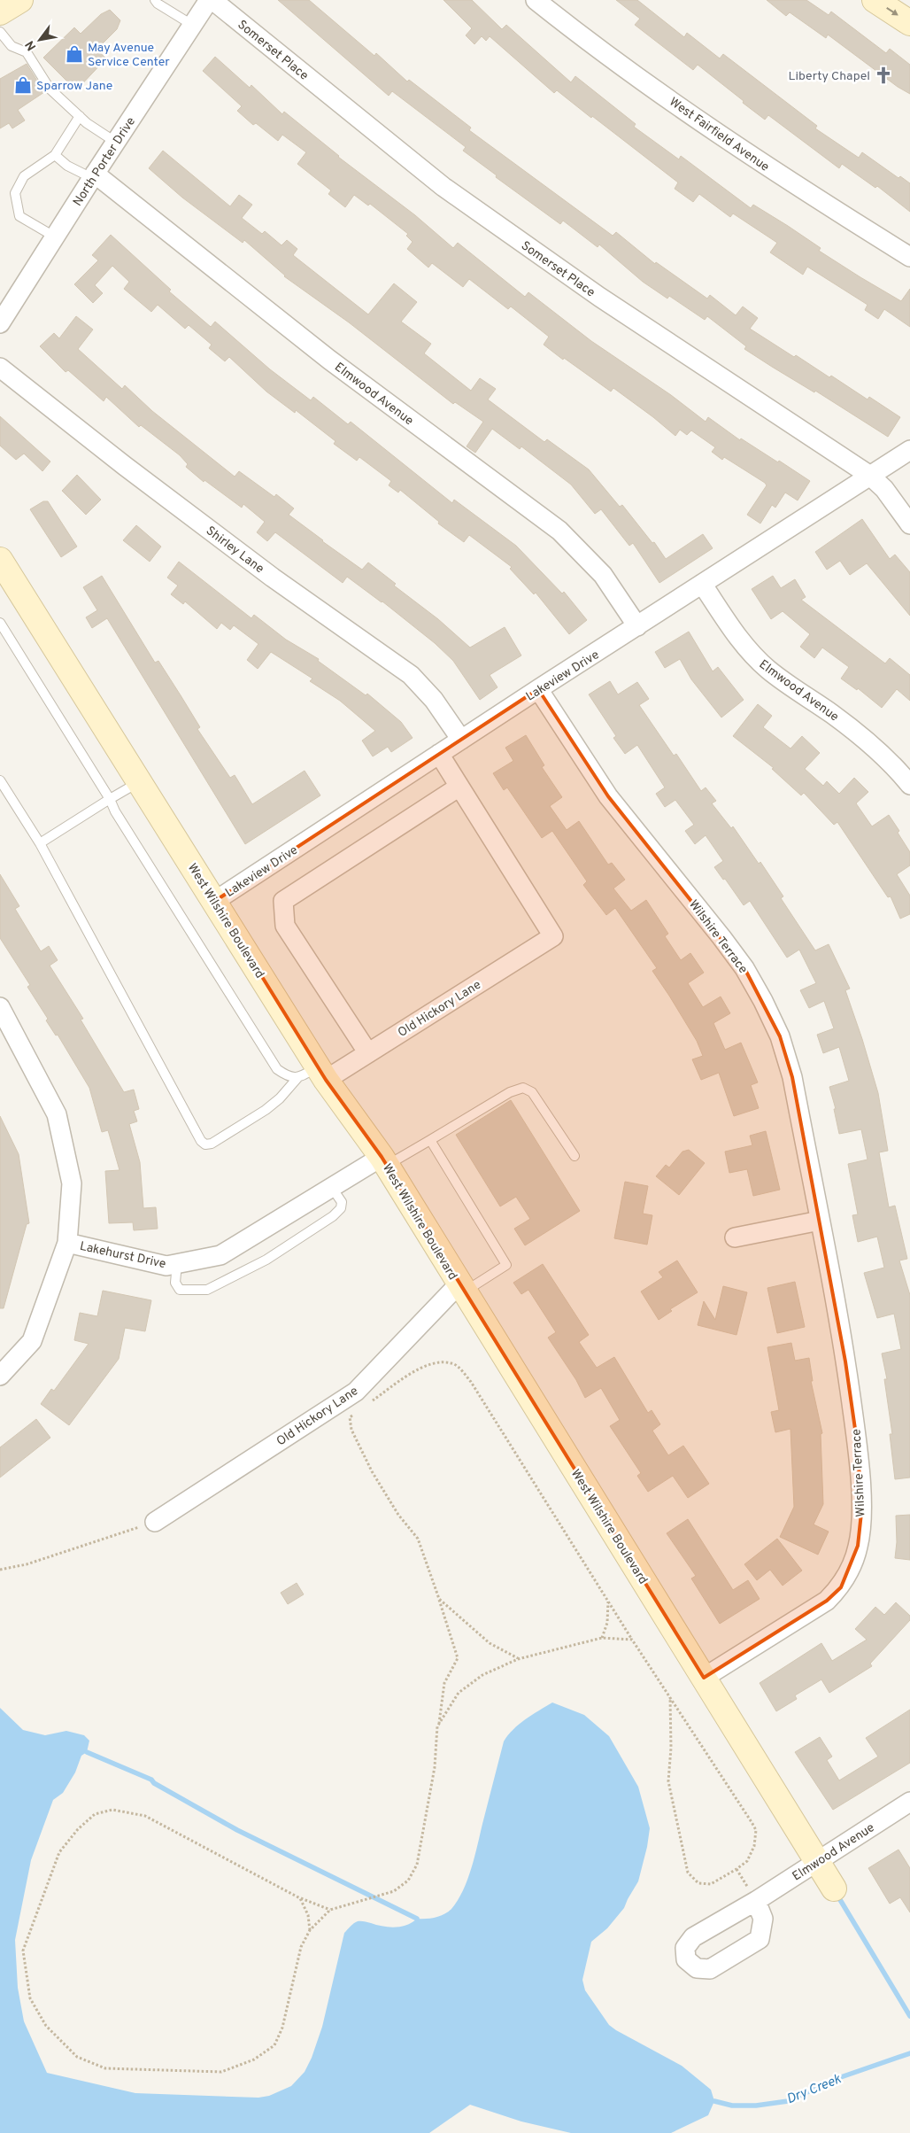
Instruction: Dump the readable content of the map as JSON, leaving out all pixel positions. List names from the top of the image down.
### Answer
{
  "streets": {
    "street": [
      "Somerset Place",
      "West Fairfield Avenue",
      "North Porter Drive",
      "Elmwood Avenue",
      "Shirley Lane",
      "Lakeview Drive",
      "West Wilshire Boulevard",
      "Wilshire Terrace",
      "Old Hickory Lane",
      "Lakehurst Drive"
    ]
  },
  "crossings": [
    ["Somerset Place", "North Porter Drive"],
    ["Somerset Place", "Lakeview Drive"],
    ["North Porter Drive", "Elmwood Avenue"],
    ["Elmwood Avenue", "Lakeview Drive"],
    ["Elmwood Avenue", "West Wilshire Boulevard"],
    ["Shirley Lane", "Lakeview Drive"],
    ["Lakeview Drive", "West Wilshire Boulevard"],
    ["Lakeview Drive", "Wilshire Terrace"],
    ["West Wilshire Boulevard", "Wilshire Terrace"],
    ["West Wilshire Boulevard", "Old Hickory Lane"],
    ["West Wilshire Boulevard", "Lakehurst Drive"]
  ],
  "water": ["Dry Creek"],
  "places": {
    "shop": ["May Avenue Service Center", "Sparrow Jane"],
    "church": ["Liberty Chapel"]
  },
  "north": "bottom left"
}
